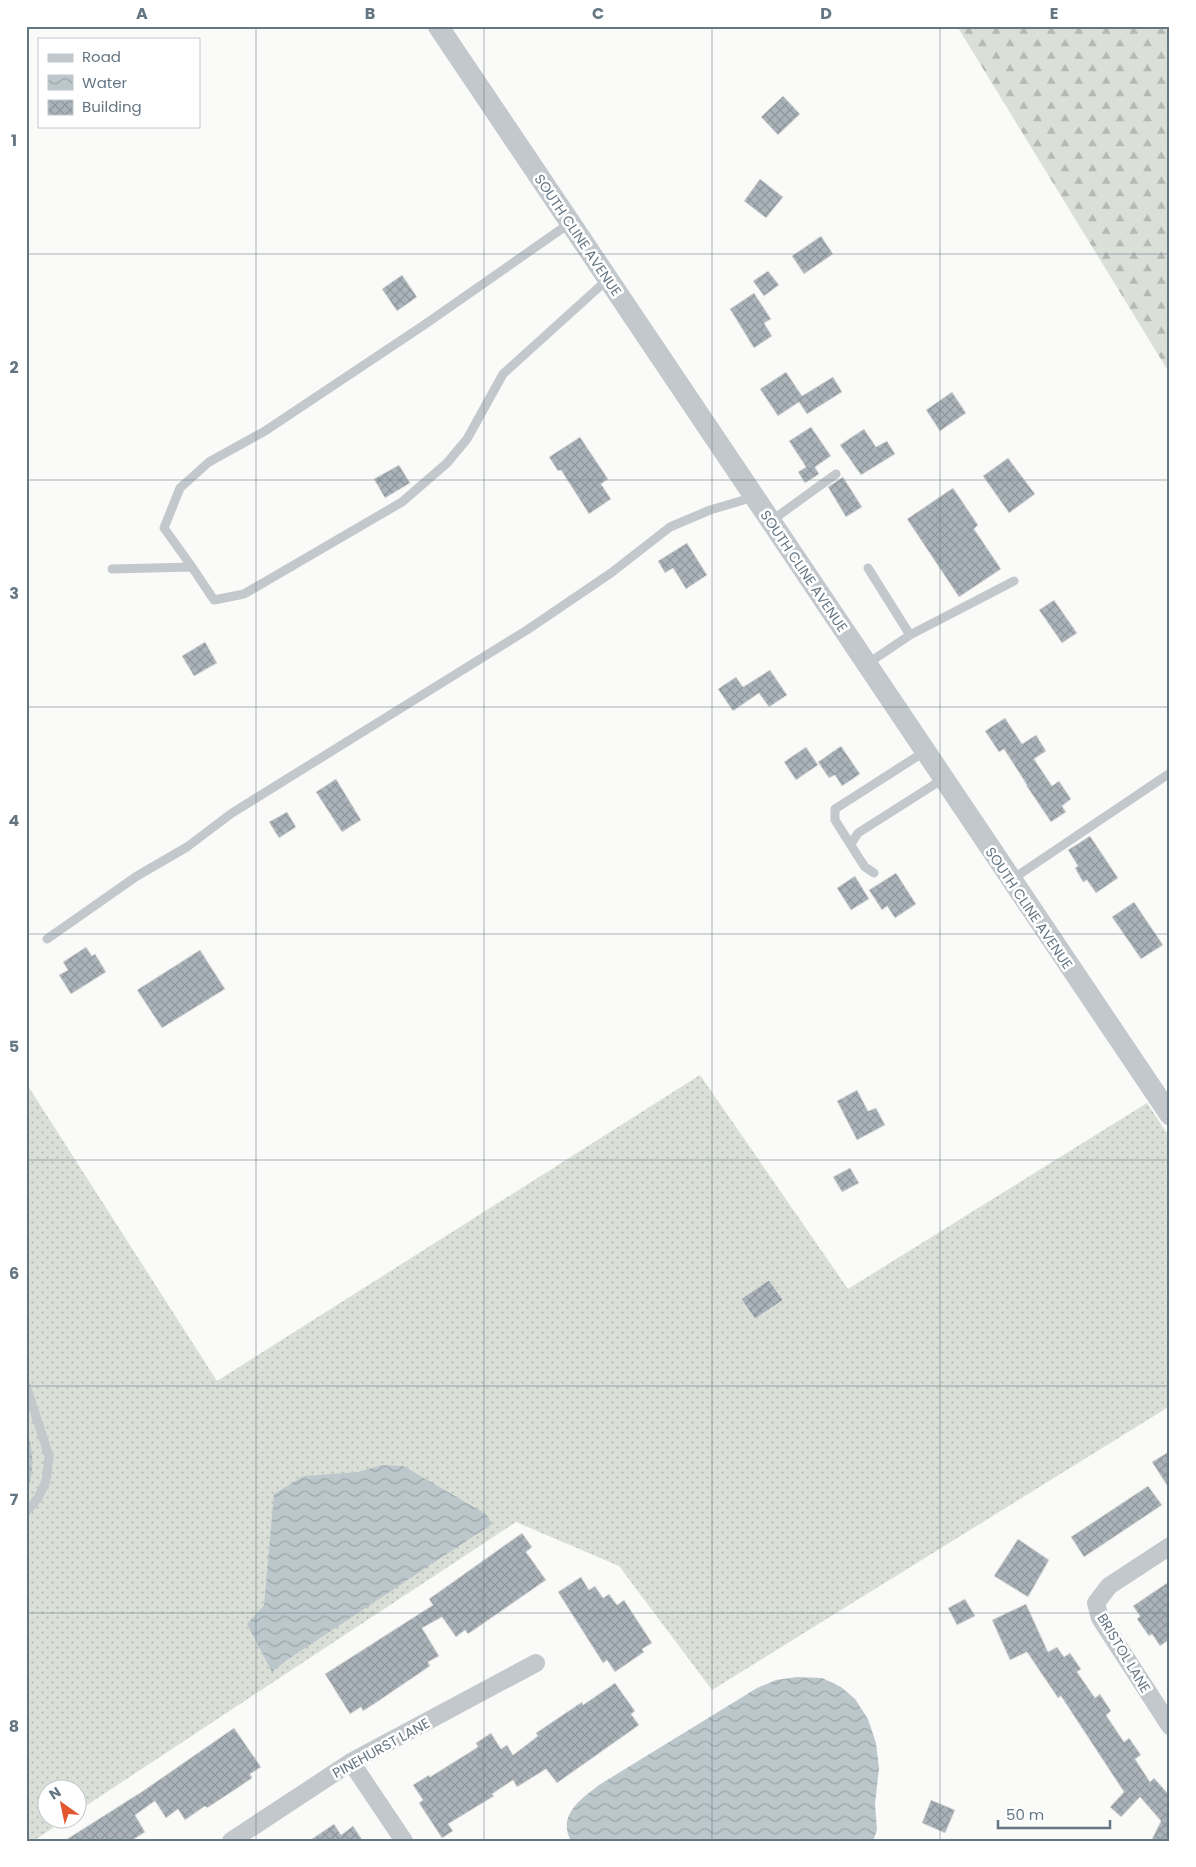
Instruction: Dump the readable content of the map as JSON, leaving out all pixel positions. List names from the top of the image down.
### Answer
{
  "streets": {
    "street": ["SOUTH CLINE AVENUE", "BRISTOL LANE", "PINEHURST LANE"]
  },
  "legend": ["Road", "Water", "Building"],
  "scale_bar": "50 m",
  "north": "top left",
  "grid": {
    "columns": [
      "A",
      "B",
      "C",
      "D",
      "E"
    ],
    "rows": [
      "1",
      "2",
      "3",
      "4",
      "5",
      "6",
      "7",
      "8"
    ]
  }
}
